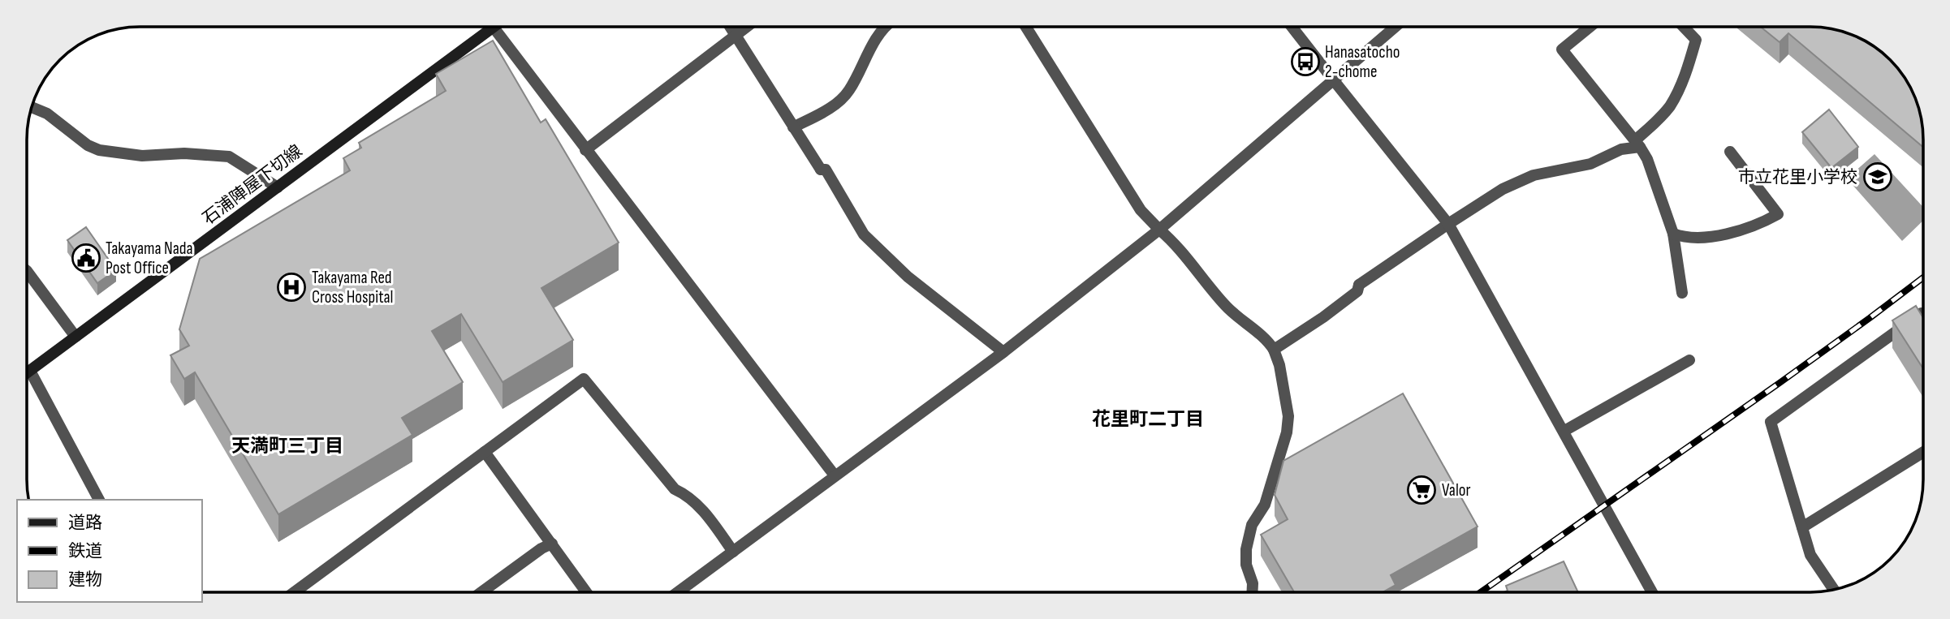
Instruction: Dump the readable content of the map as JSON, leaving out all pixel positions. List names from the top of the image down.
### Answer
{
  "streets": {
    "main road": ["石浦陣屋下切線"]
  },
  "districts": ["花里町二丁目", "天満町三丁目"],
  "places": {
    "bus stop": ["Hanasatocho 2-chome"],
    "school or university": ["市立花里小学校"],
    "public building": ["Takayama Nada Post Office"],
    "hospital": ["Takayama Red Cross Hospital"],
    "supermarket": ["Valor"]
  },
  "legend": ["道路", "鉄道", "建物"]
}
